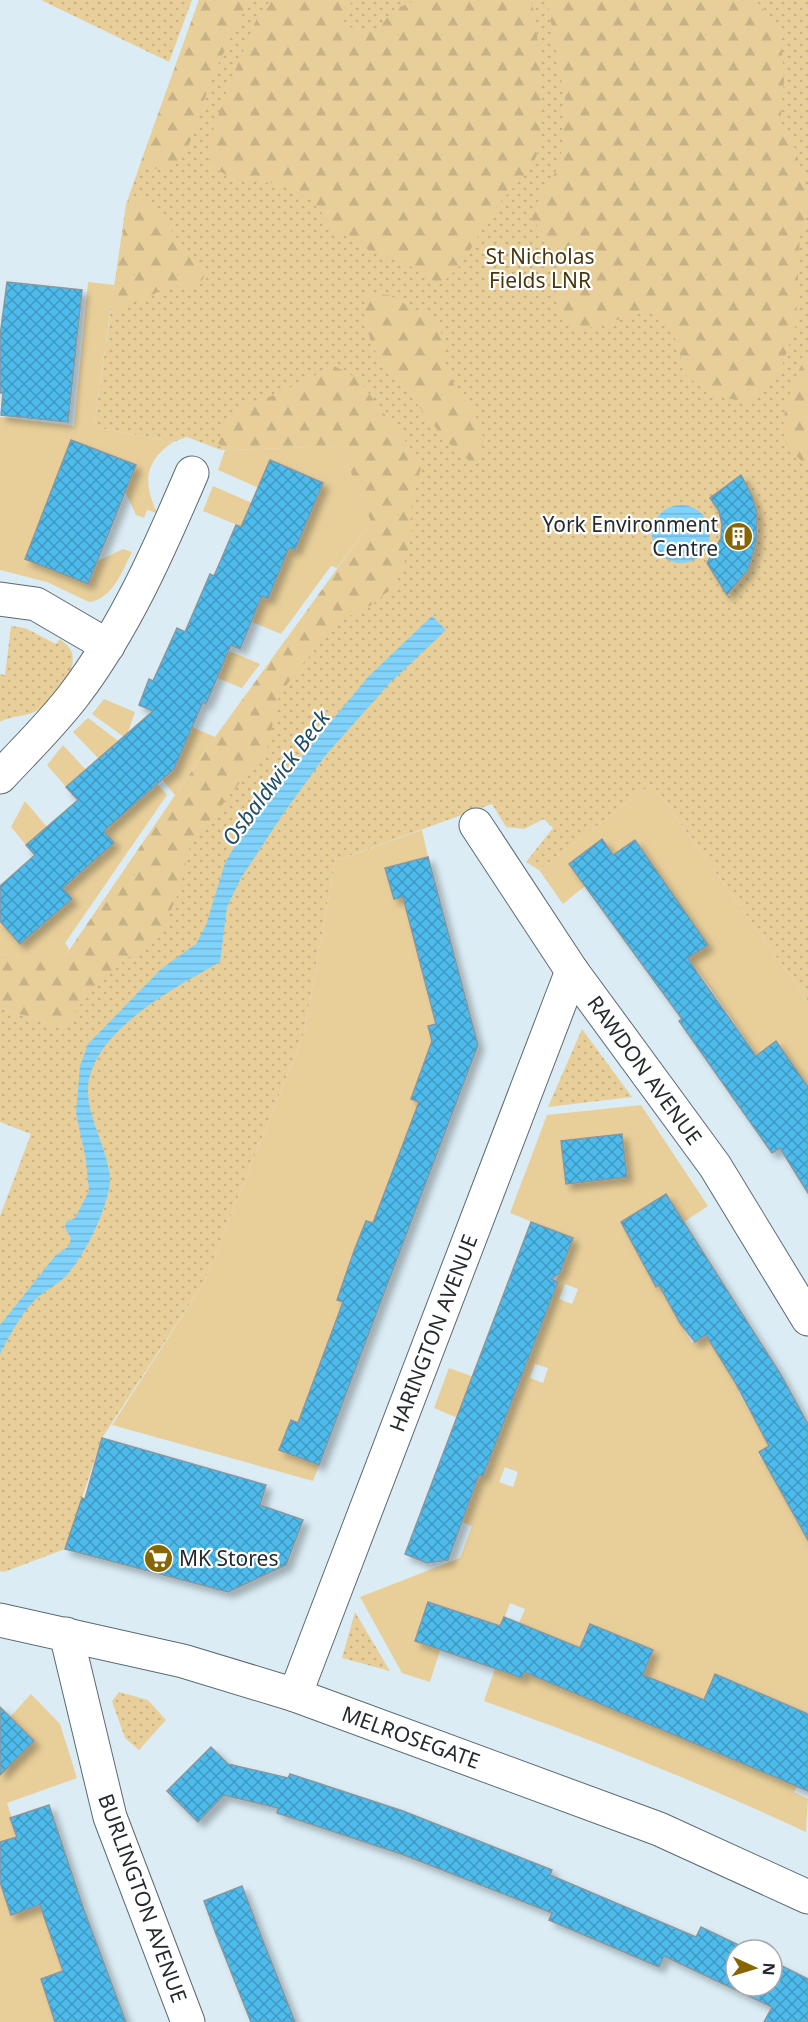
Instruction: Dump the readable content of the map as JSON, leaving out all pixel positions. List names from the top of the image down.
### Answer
{
  "streets": {
    "street": [
      "RAWDON AVENUE",
      "HARINGTON AVENUE",
      "MELROSEGATE",
      "BURLINGTON AVENUE"
    ]
  },
  "crossings": [
    ["RAWDON AVENUE", "HARINGTON AVENUE"],
    ["HARINGTON AVENUE", "MELROSEGATE"],
    ["MELROSEGATE", "BURLINGTON AVENUE"]
  ],
  "water": ["Osbaldwick Beck"],
  "parks": ["St Nicholas Fields LNR"],
  "places": {
    "building": ["York Environment Centre"],
    "supermarket": ["MK Stores"]
  },
  "north": "right"
}
